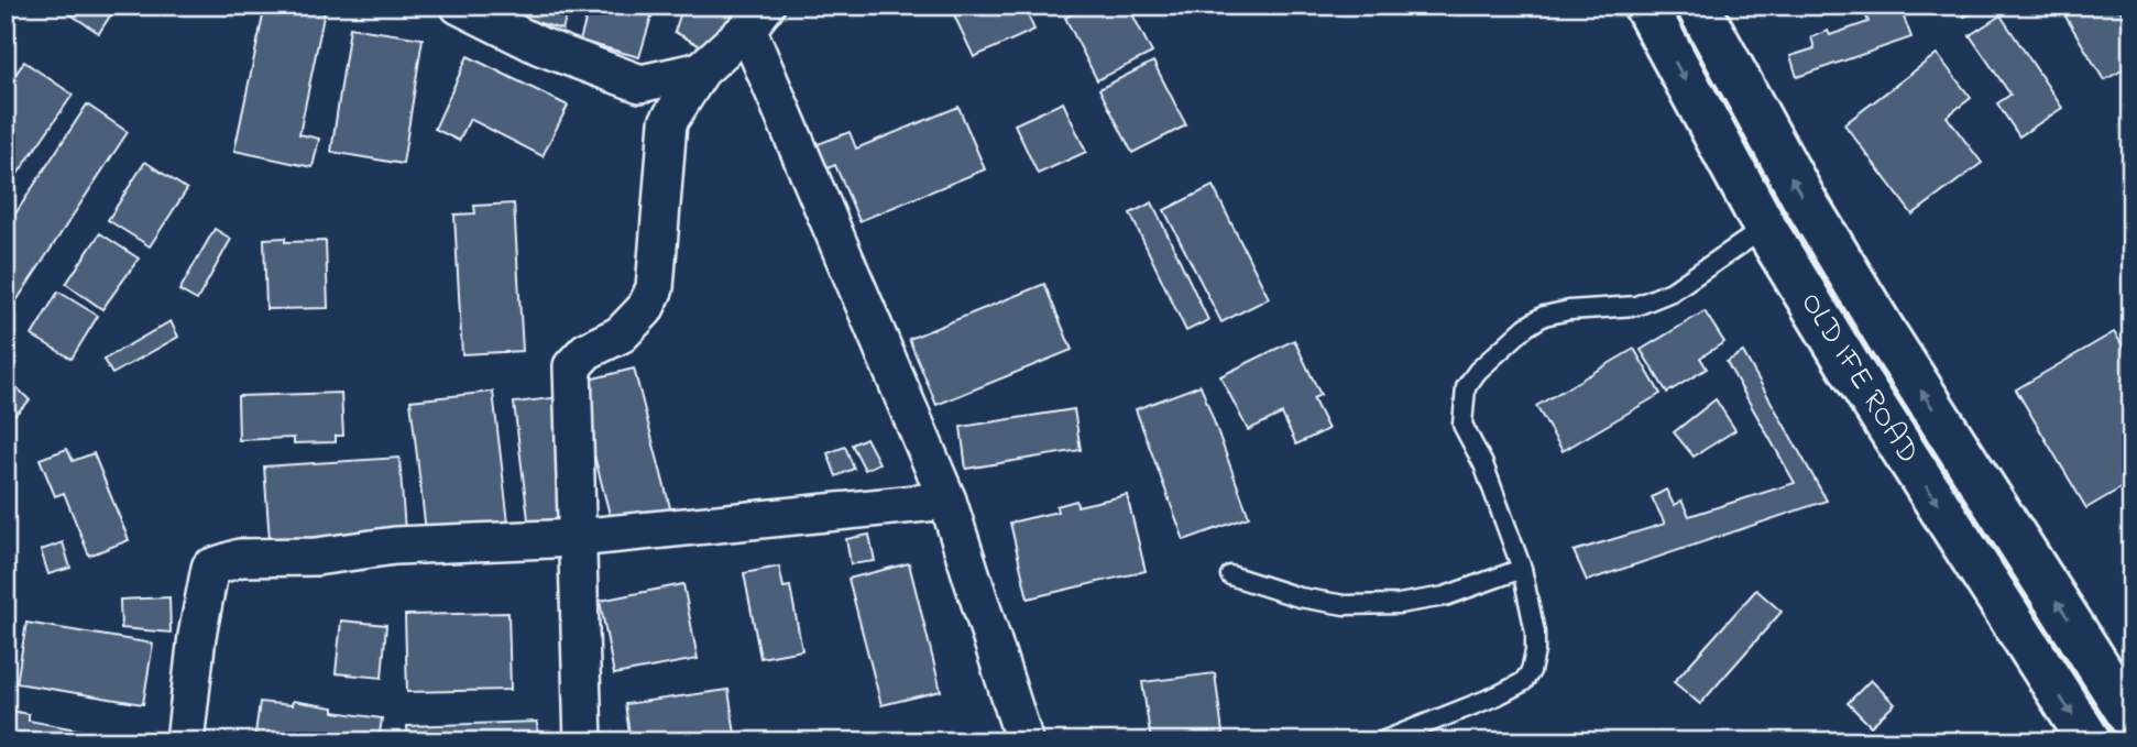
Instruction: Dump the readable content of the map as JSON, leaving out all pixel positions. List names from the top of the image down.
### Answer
{
  "streets": {
    "main road": ["OLD IFE ROAD"]
  }
}
